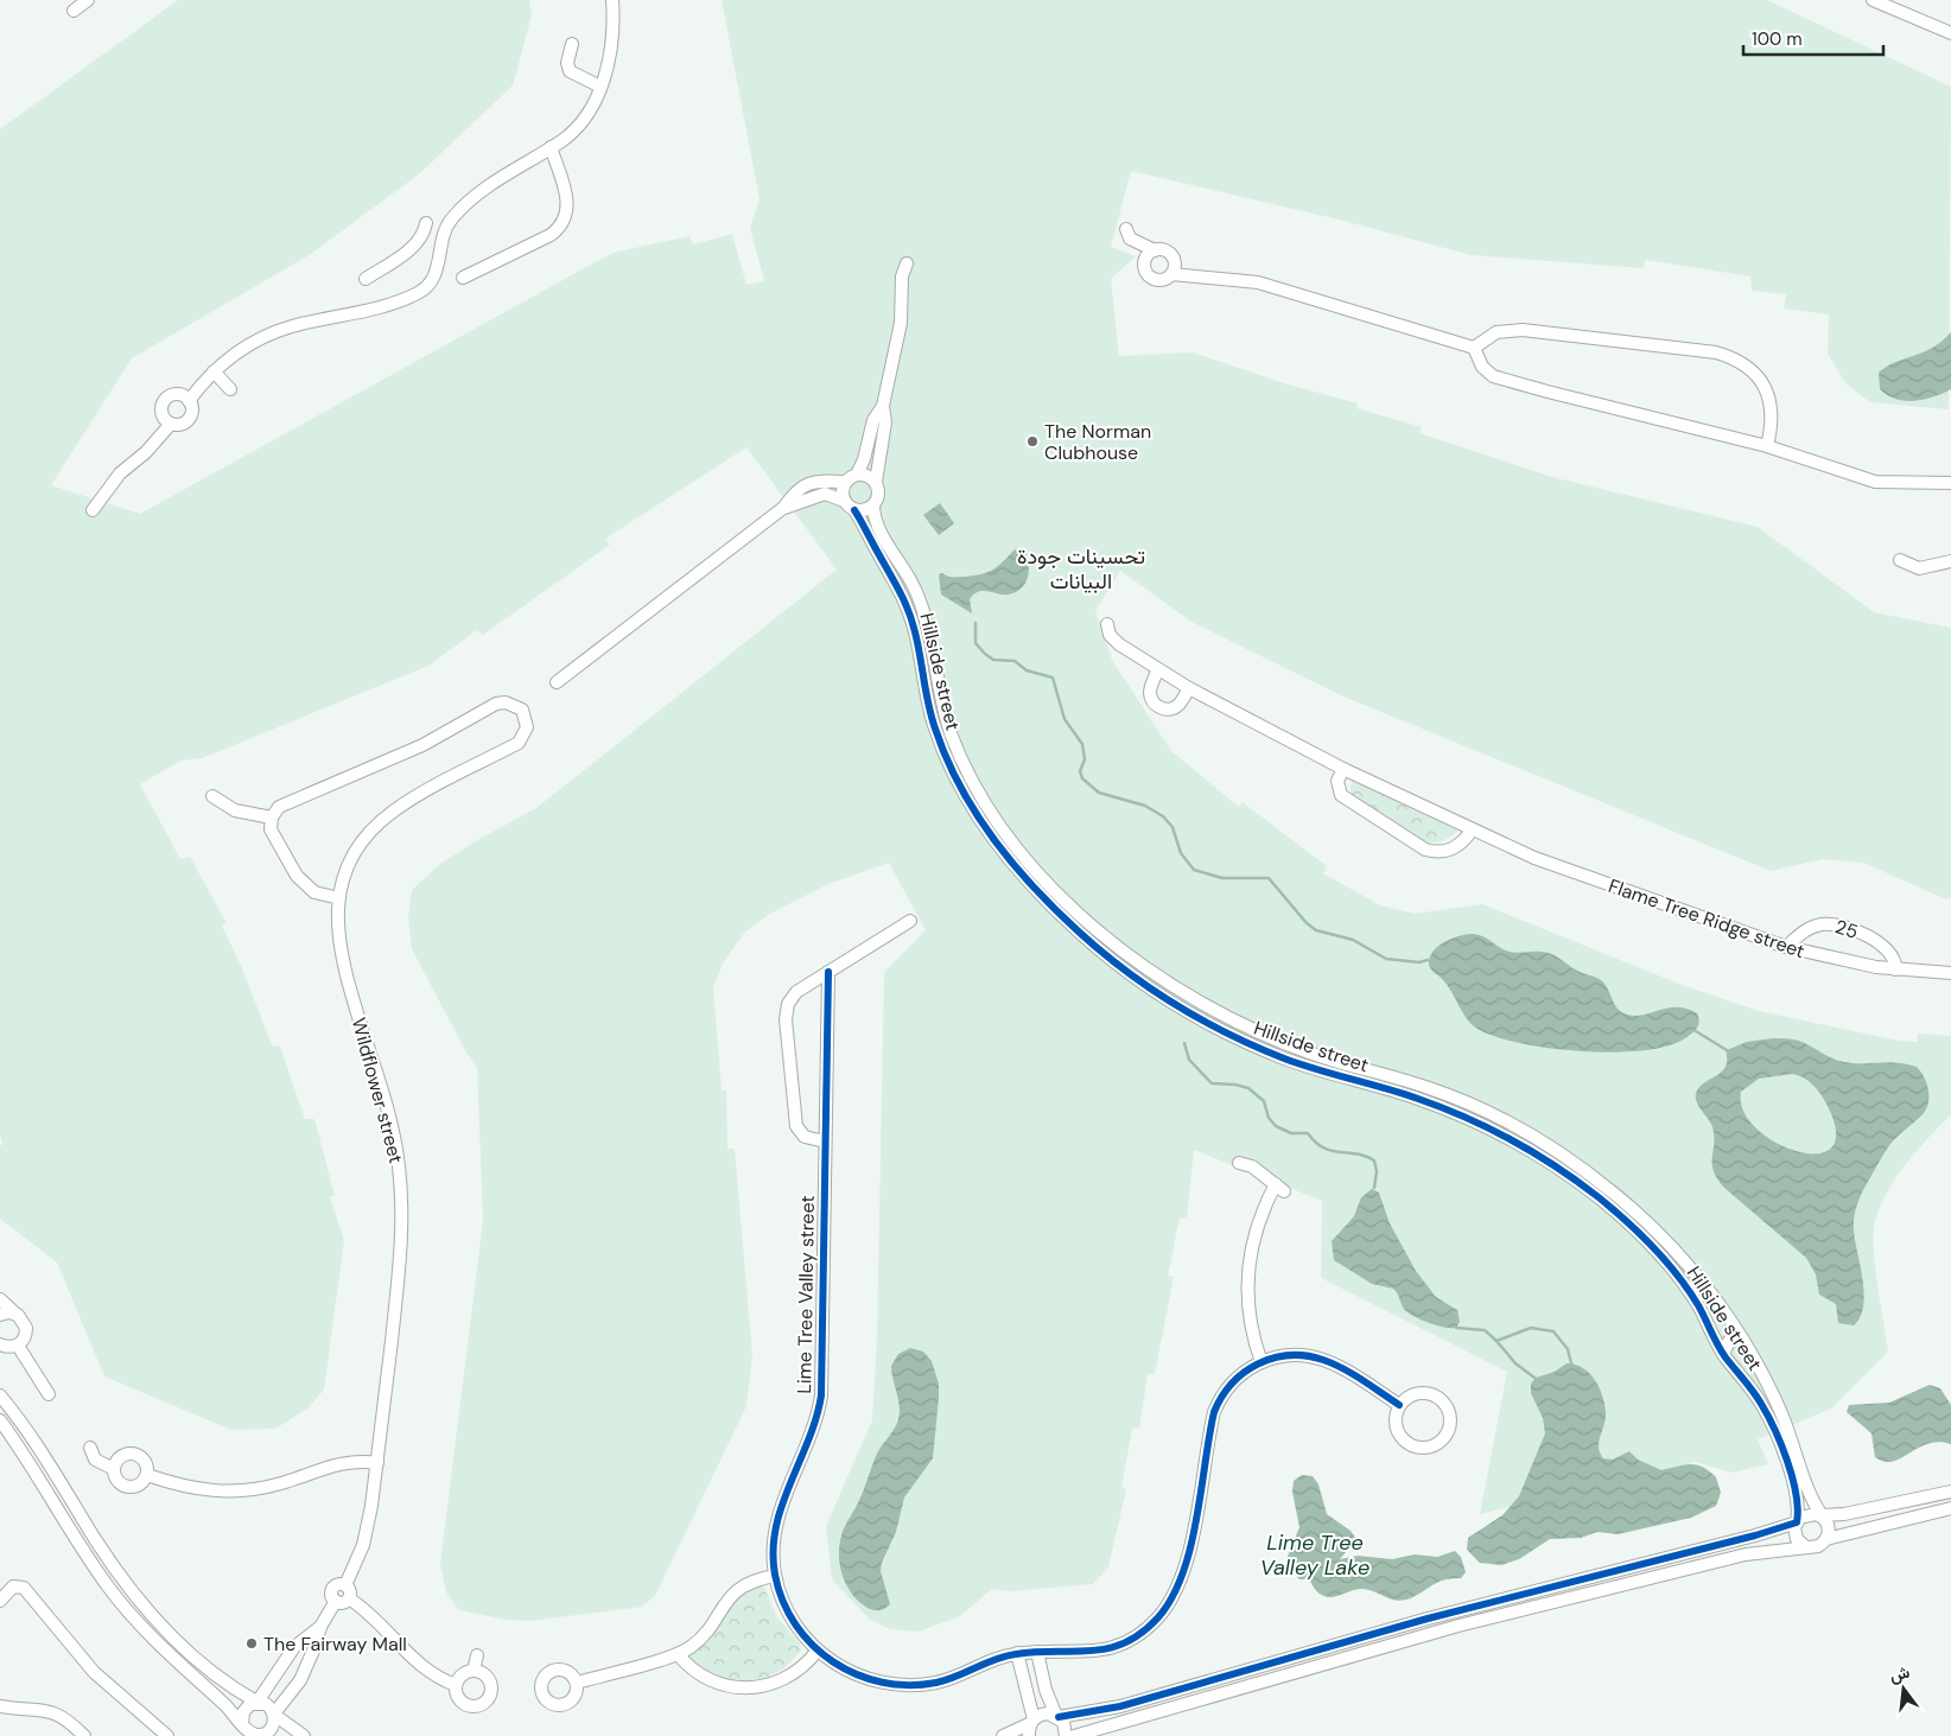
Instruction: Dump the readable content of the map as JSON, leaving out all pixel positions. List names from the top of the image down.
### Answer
{
  "streets": {
    "street": [
      "Hillside street",
      "Flame Tree Ridge street",
      "25",
      "Wildflower street",
      "Lime Tree Valley street"
    ]
  },
  "crossings": [
    ["Flame Tree Ridge street", "25"]
  ],
  "districts": ["تحسينات جودة البيانات"],
  "water": ["Lime Tree Valley Lake"],
  "places": ["The Norman Clubhouse", "The Fairway Mall"],
  "scale_bar": "100 m",
  "north": "top"
}
